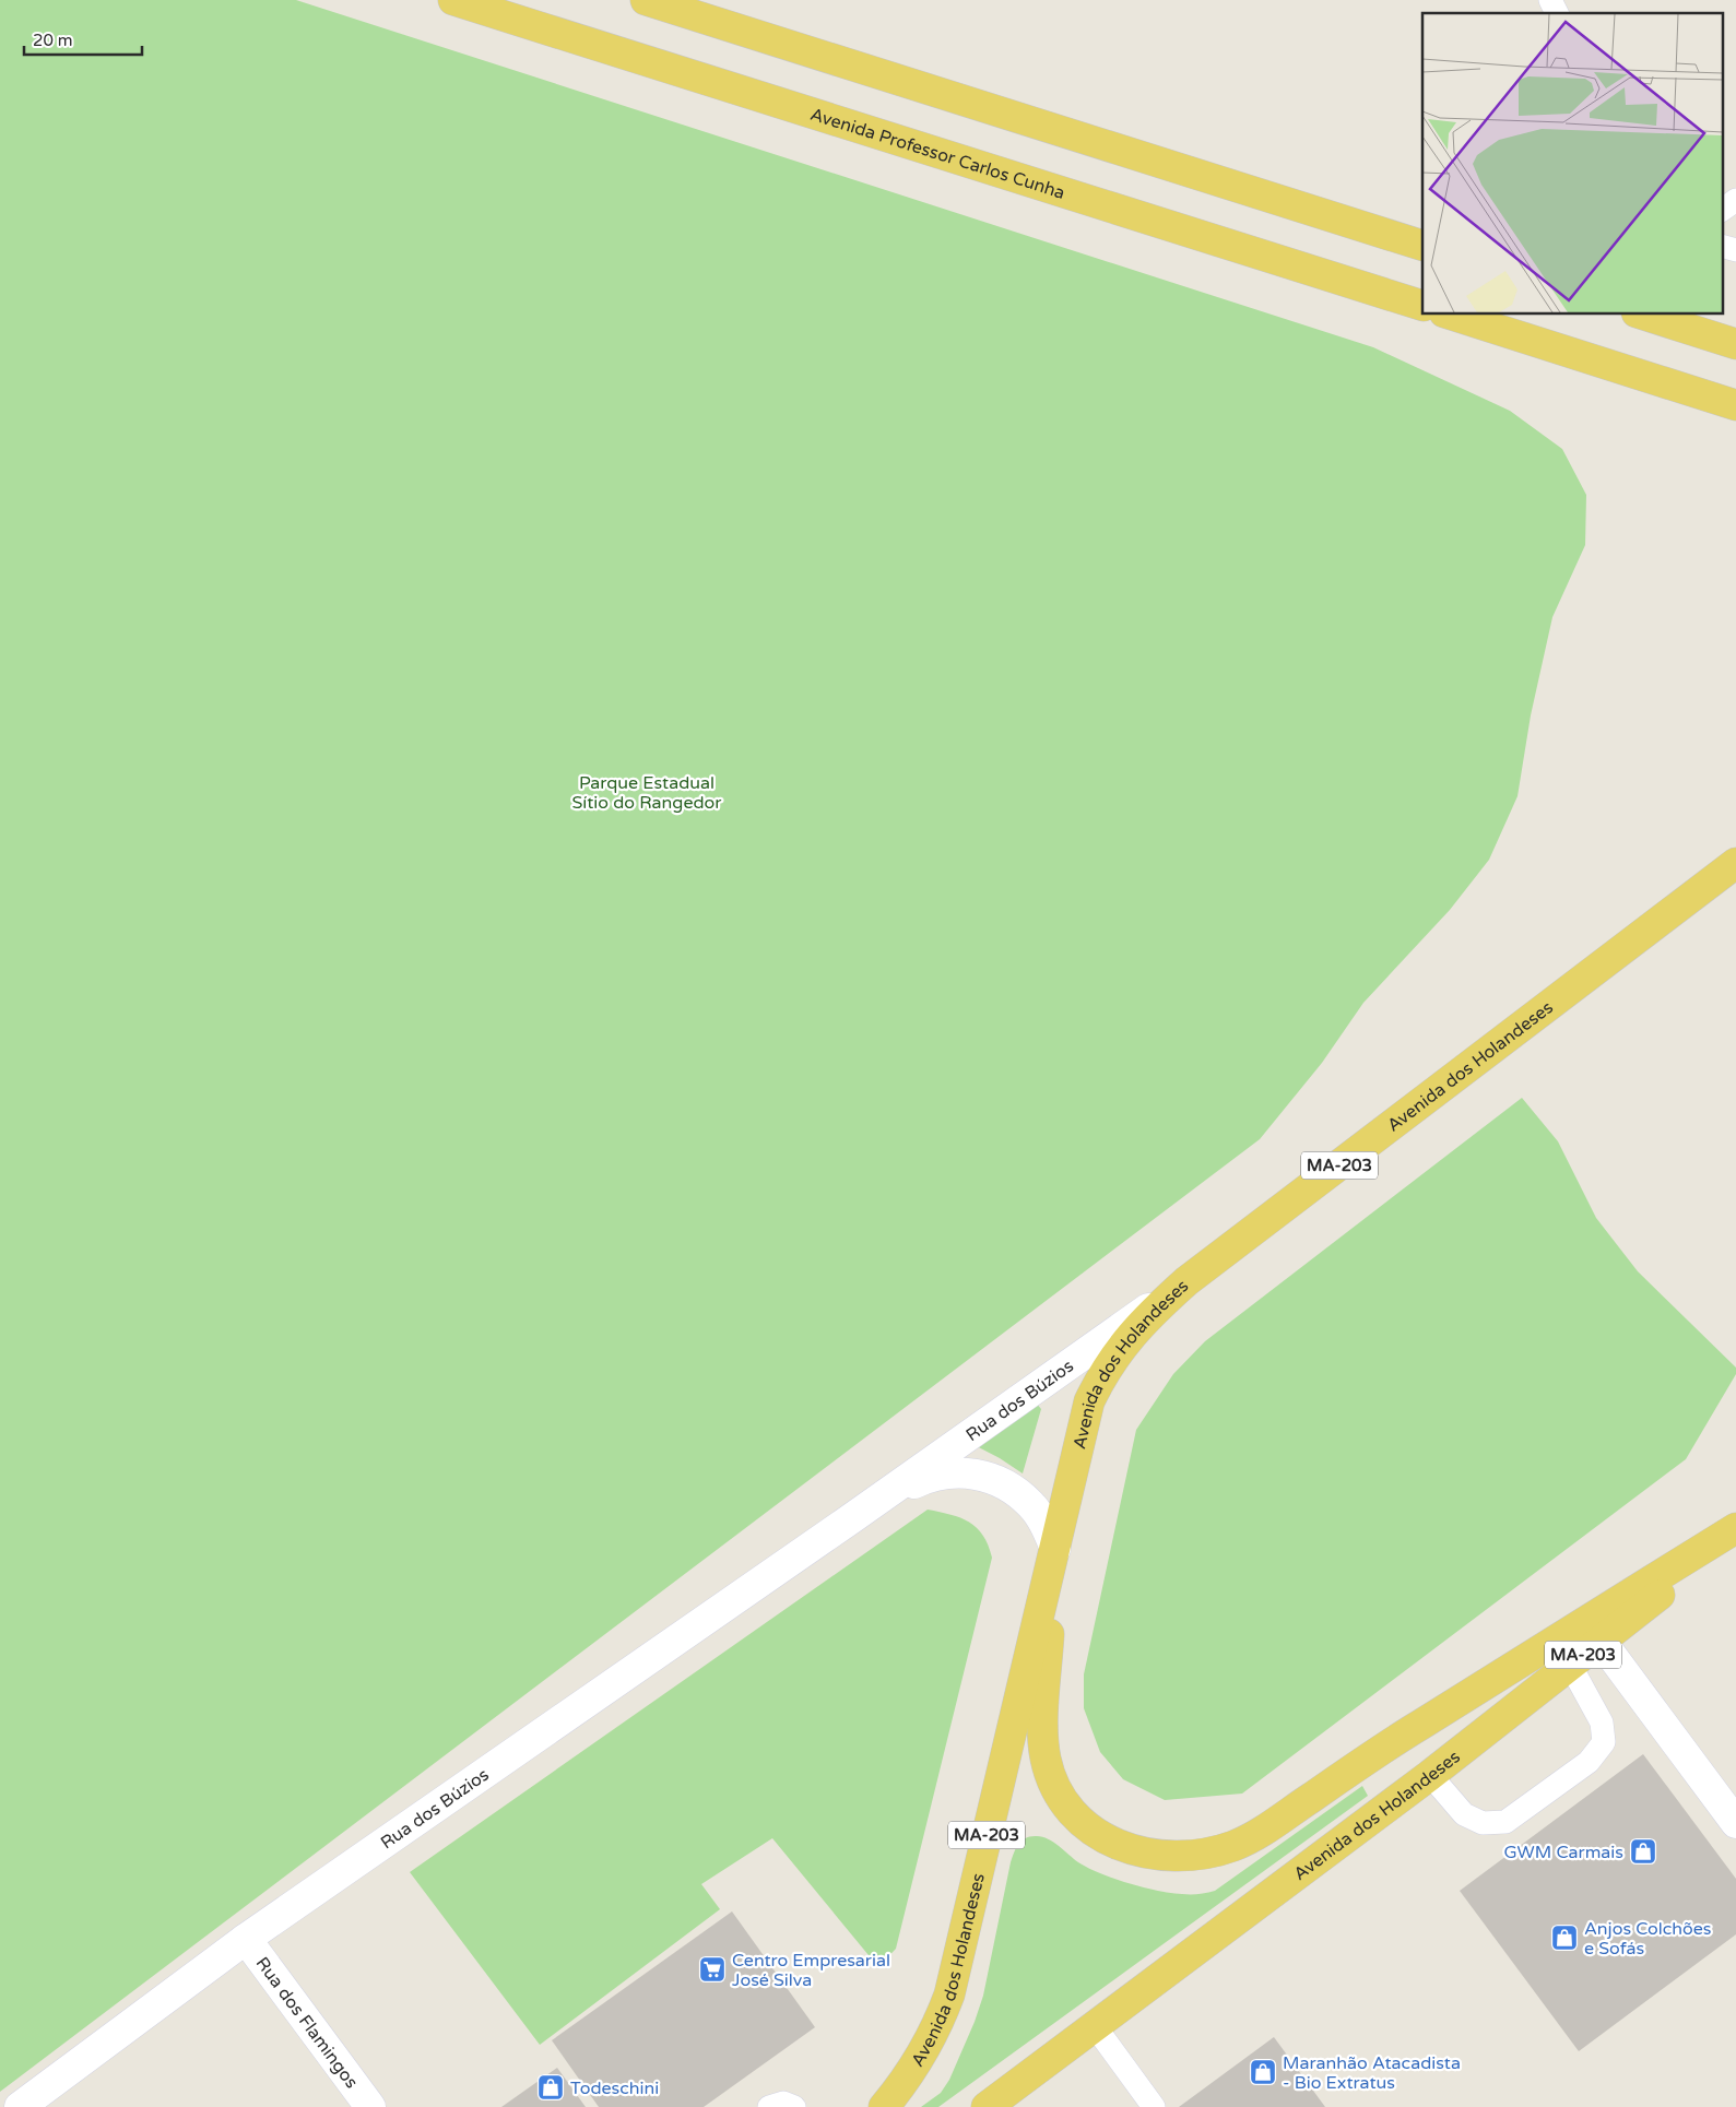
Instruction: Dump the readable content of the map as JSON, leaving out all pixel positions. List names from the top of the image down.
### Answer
{
  "streets": {
    "main road": [
      "Avenida Professor Carlos Cunha",
      "Avenida dos Holandeses",
      "MA-203",
      "Rua dos Búzios",
      "Rua dos Flamingos"
    ]
  },
  "crossings": [
    ["Avenida dos Holandeses", "Rua dos Búzios"],
    ["Rua dos Búzios", "Rua dos Flamingos"]
  ],
  "parks": ["Parque Estadual Sítio do Rangedor"],
  "places": {
    "shop": [
      "GWM Carmais",
      "Anjos Colchões e Sofás",
      "Maranhão Atacadista - Bio Extratus",
      "Todeschini"
    ],
    "supermarket": ["Centro Empresarial José Silva"]
  },
  "scale_bar": "20 m"
}
